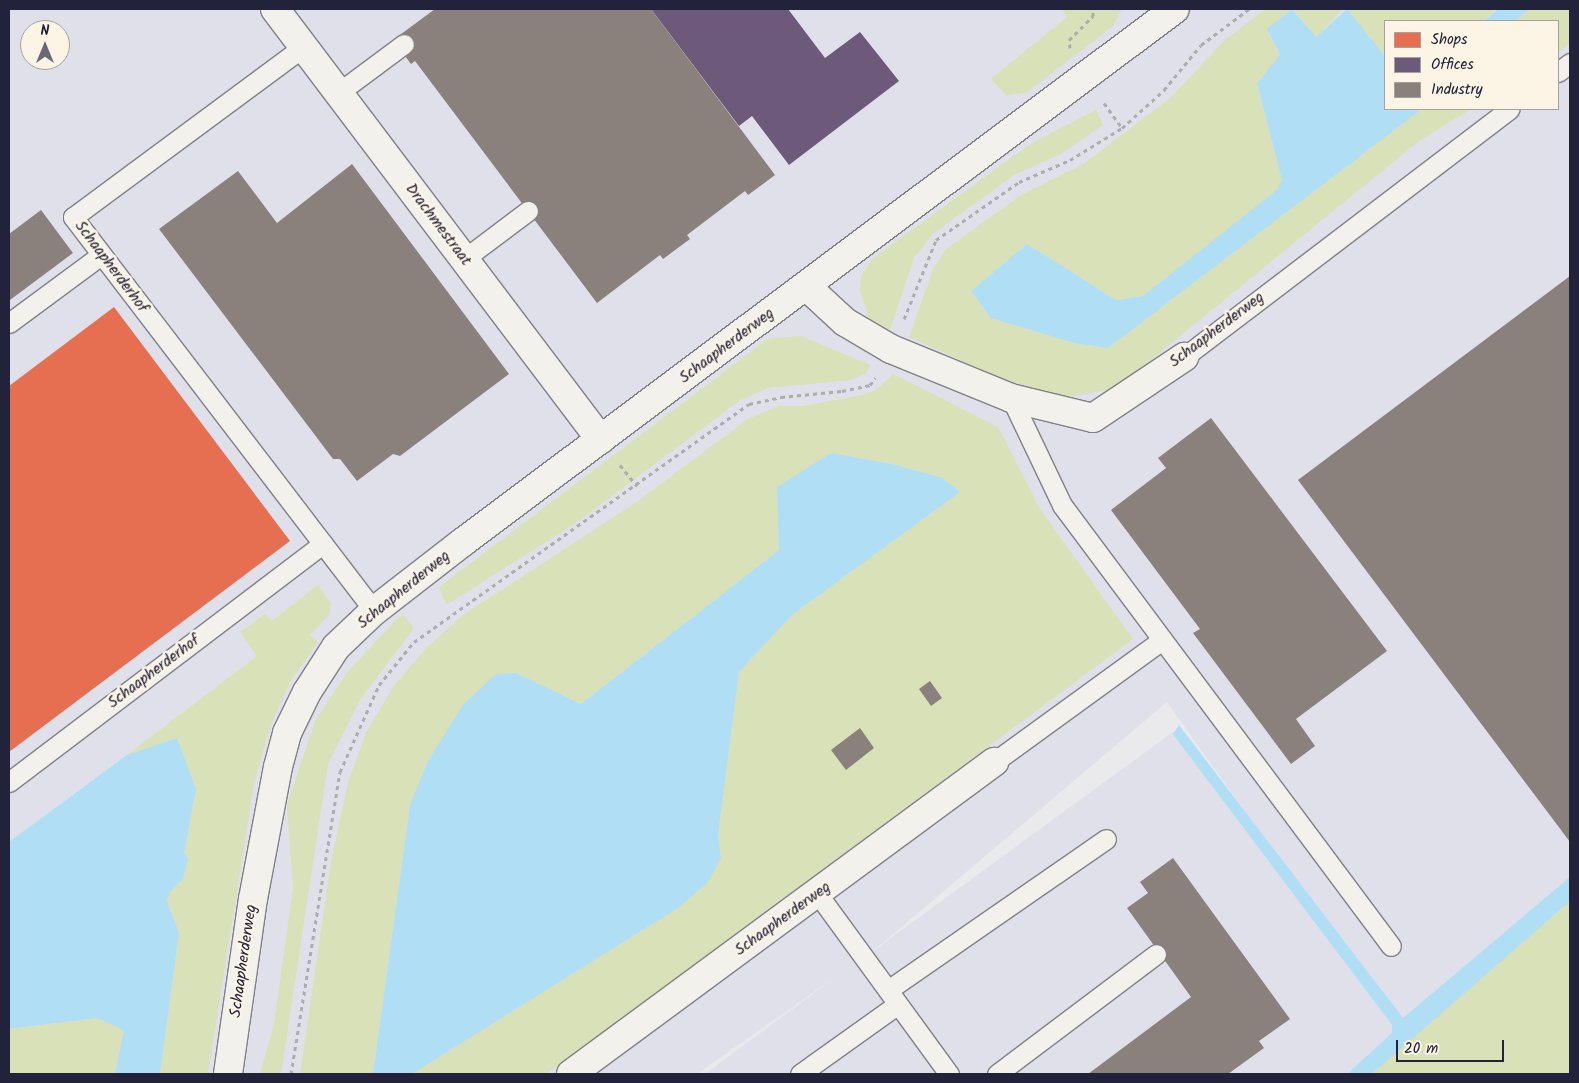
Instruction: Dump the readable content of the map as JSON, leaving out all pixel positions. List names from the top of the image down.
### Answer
{
  "streets": {
    "street": ["Drachmestraat", "Schaapherderweg"],
    "lane": ["Schaapherderhof"]
  },
  "crossings": [
    ["Drachmestraat", "Schaapherderhof"],
    ["Drachmestraat", "Schaapherderweg"],
    ["Schaapherderhof", "Schaapherderweg"]
  ],
  "legend": ["Shops", "Offices", "Industry"],
  "scale_bar": "20 m",
  "north": "top"
}
